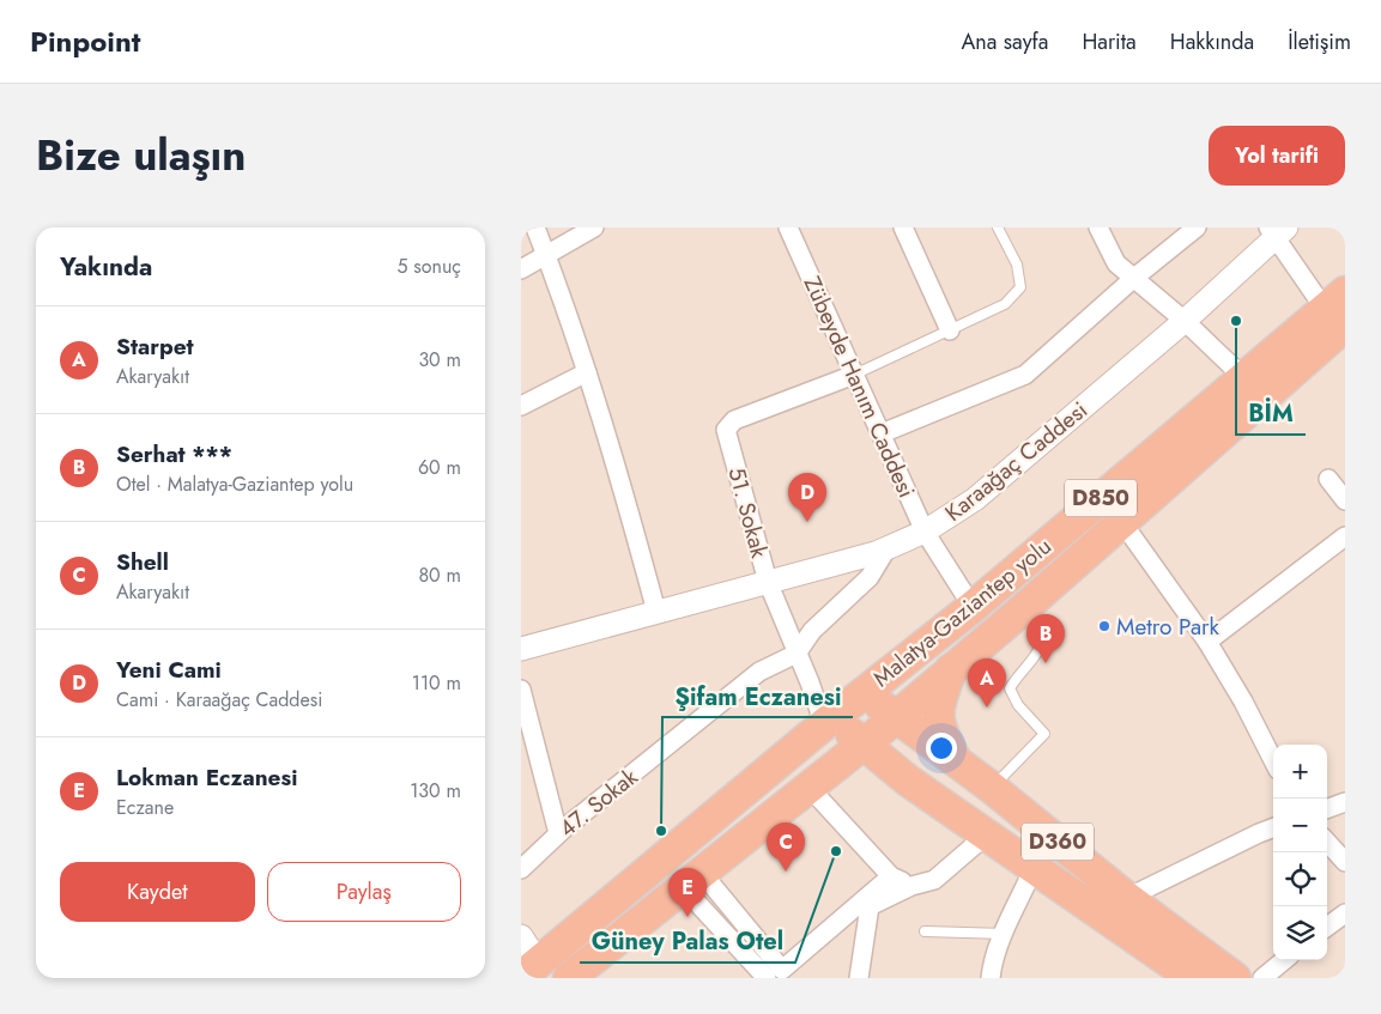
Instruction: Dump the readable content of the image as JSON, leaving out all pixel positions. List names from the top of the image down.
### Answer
{
  "streets": {
    "highway": ["D850", "Malatya-Gaziantep yolu", "D360"],
    "street": [
      "Zübeyde Hanım Caddesi",
      "Karaağaç Caddesi",
      "51. Sokak",
      "47. Sokak"
    ]
  },
  "crossings": [
    ["Zübeyde Hanım Caddesi", "Karaağaç Caddesi"],
    ["Zübeyde Hanım Caddesi", "51. Sokak"],
    ["Zübeyde Hanım Caddesi", "Malatya-Gaziantep yolu"],
    ["Karaağaç Caddesi", "51. Sokak"],
    ["Karaağaç Caddesi", "47. Sokak"],
    ["51. Sokak", "Malatya-Gaziantep yolu"],
    ["51. Sokak", "47. Sokak"],
    ["51. Sokak", "D360"],
    ["Malatya-Gaziantep yolu", "D360"]
  ],
  "places": [
    "BİM",
    "Metro Park",
    "Şifam Eczanesi",
    "Güney Palas Otel"
  ],
  "page": {
    "header": "Pinpoint",
    "nav": [
      "Ana sayfa",
      "Harita",
      "Hakkında",
      "İletişim"
    ],
    "title": "Bize ulaşın",
    "buttons": [
      "Yol tarifi",
      ["Kaydet", "Paylaş"]
    ],
    "heading": ["Yakında", "5 sonuç"],
    "list": [
      {
        "mark": "A",
        "name": "Starpet",
        "note": "Akaryakıt",
        "value": "30 m"
      },
      {
        "mark": "B",
        "name": "Serhat ***",
        "note": "Otel · Malatya-Gaziantep yolu",
        "value": "60 m"
      },
      {
        "mark": "C",
        "name": "Shell",
        "note": "Akaryakıt",
        "value": "80 m"
      },
      {
        "mark": "D",
        "name": "Yeni Cami",
        "note": "Cami · Karaağaç Caddesi",
        "value": "110 m"
      },
      {
        "mark": "E",
        "name": "Lokman Eczanesi",
        "note": "Eczane",
        "value": "130 m"
      }
    ],
    "pins": [
      "D",
      "B",
      "A",
      "C",
      "E"
    ],
    "map_buttons": ["+", "−"]
  }
}
